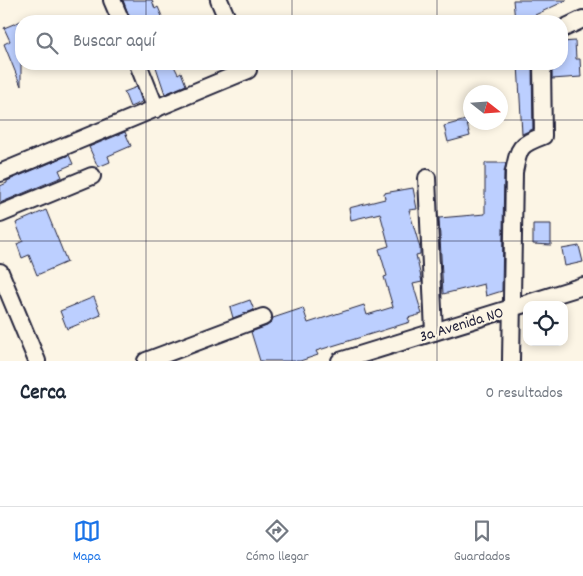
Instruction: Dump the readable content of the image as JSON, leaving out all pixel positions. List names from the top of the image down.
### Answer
{
  "streets": {
    "street": ["3a Avenida NO"]
  },
  "north": "right",
  "page": {
    "search": "Buscar aquí",
    "heading": ["Cerca", "0 resultados"],
    "nav": ["Mapa", "Cómo llegar", "Guardados"]
  }
}
